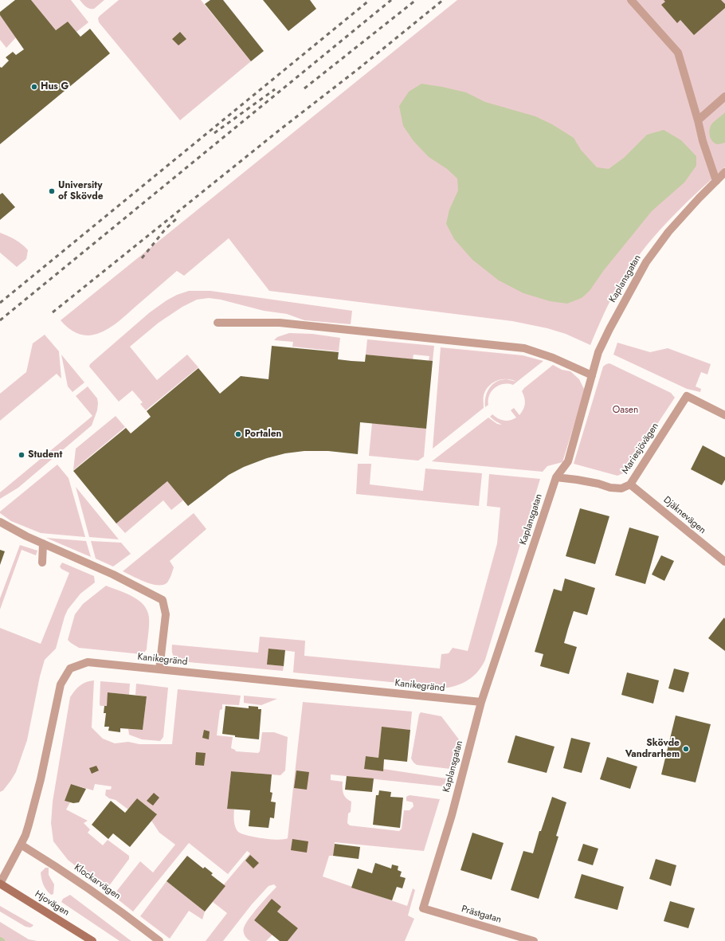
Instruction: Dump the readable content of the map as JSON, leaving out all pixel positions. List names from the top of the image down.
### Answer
{
  "streets": {
    "main road": ["Hjovägen"],
    "street": [
      "Kaplansgatan",
      "Mariesjövägen",
      "Djäknevägen",
      "Kanikegränd",
      "Klockarvägen",
      "Prästgatan"
    ]
  },
  "crossings": [
    ["Kaplansgatan", "Mariesjövägen"],
    ["Kaplansgatan", "Kanikegränd"],
    ["Kaplansgatan", "Prästgatan"],
    ["Mariesjövägen", "Djäknevägen"],
    ["Kanikegränd", "Klockarvägen"],
    ["Kanikegränd", "Hjovägen"]
  ],
  "parks": ["Oasen"],
  "places": [
    "Hus G",
    "University of Skövde",
    "Portalen",
    "Student",
    "Skövde Vandrarhem"
  ]
}
